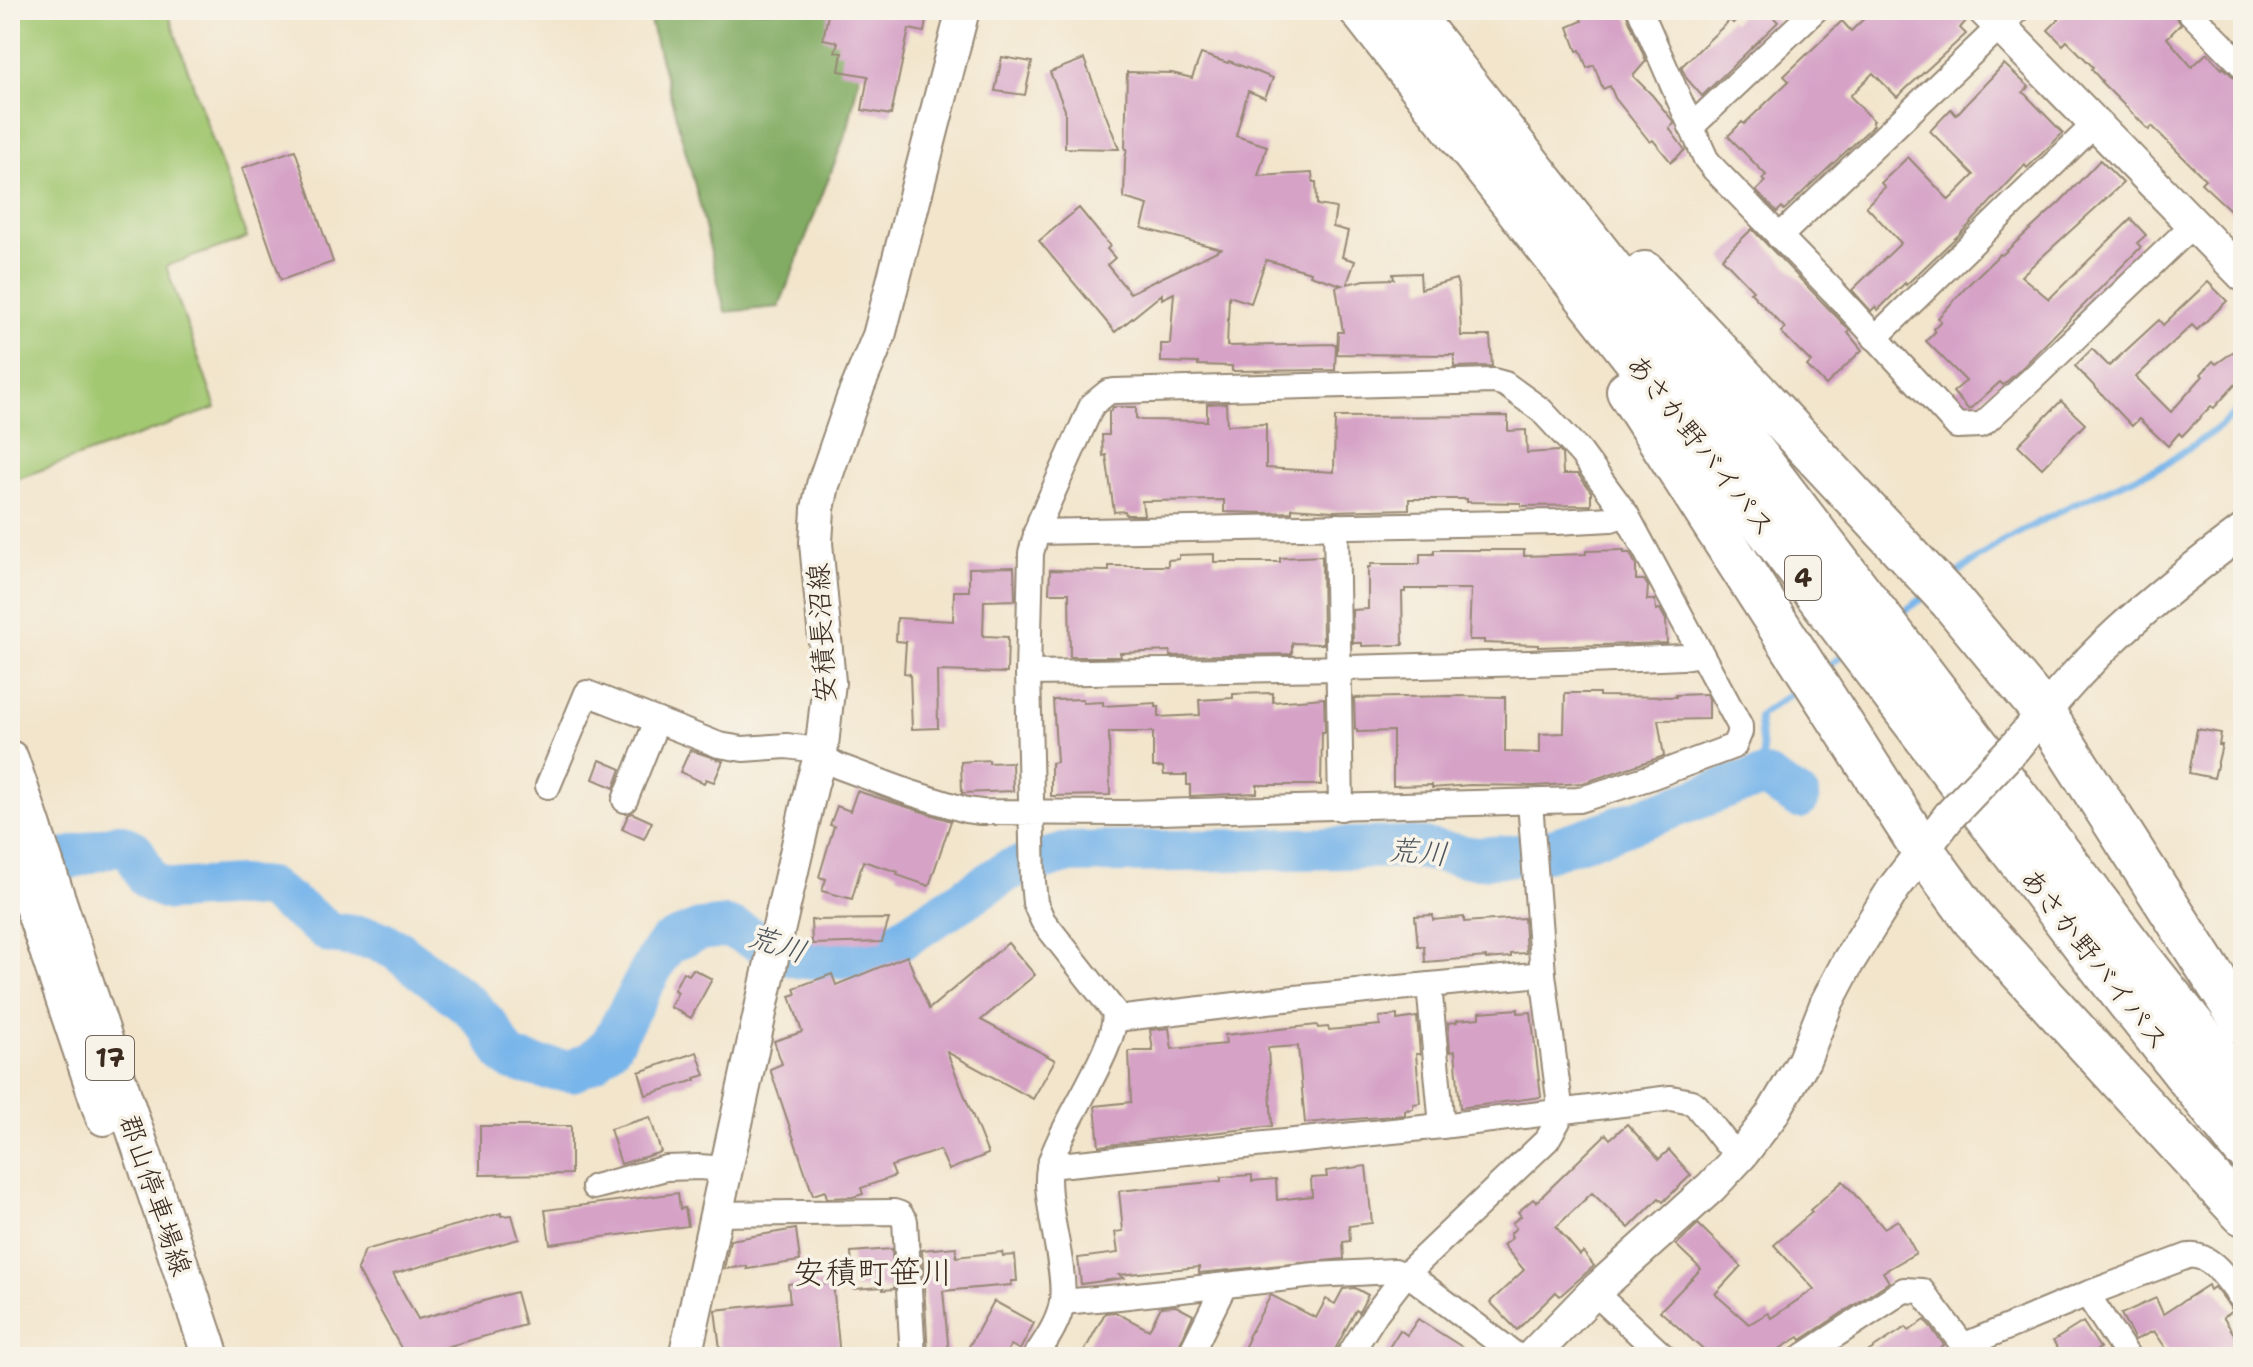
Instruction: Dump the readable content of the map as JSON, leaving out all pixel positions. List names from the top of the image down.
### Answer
{
  "streets": {
    "highway": ["あさか野バイパス", "4"],
    "main road": ["17", "郡山停車場線"],
    "street": ["安積長沼線"]
  },
  "districts": ["安積町笹川"],
  "water": ["荒川"]
}
